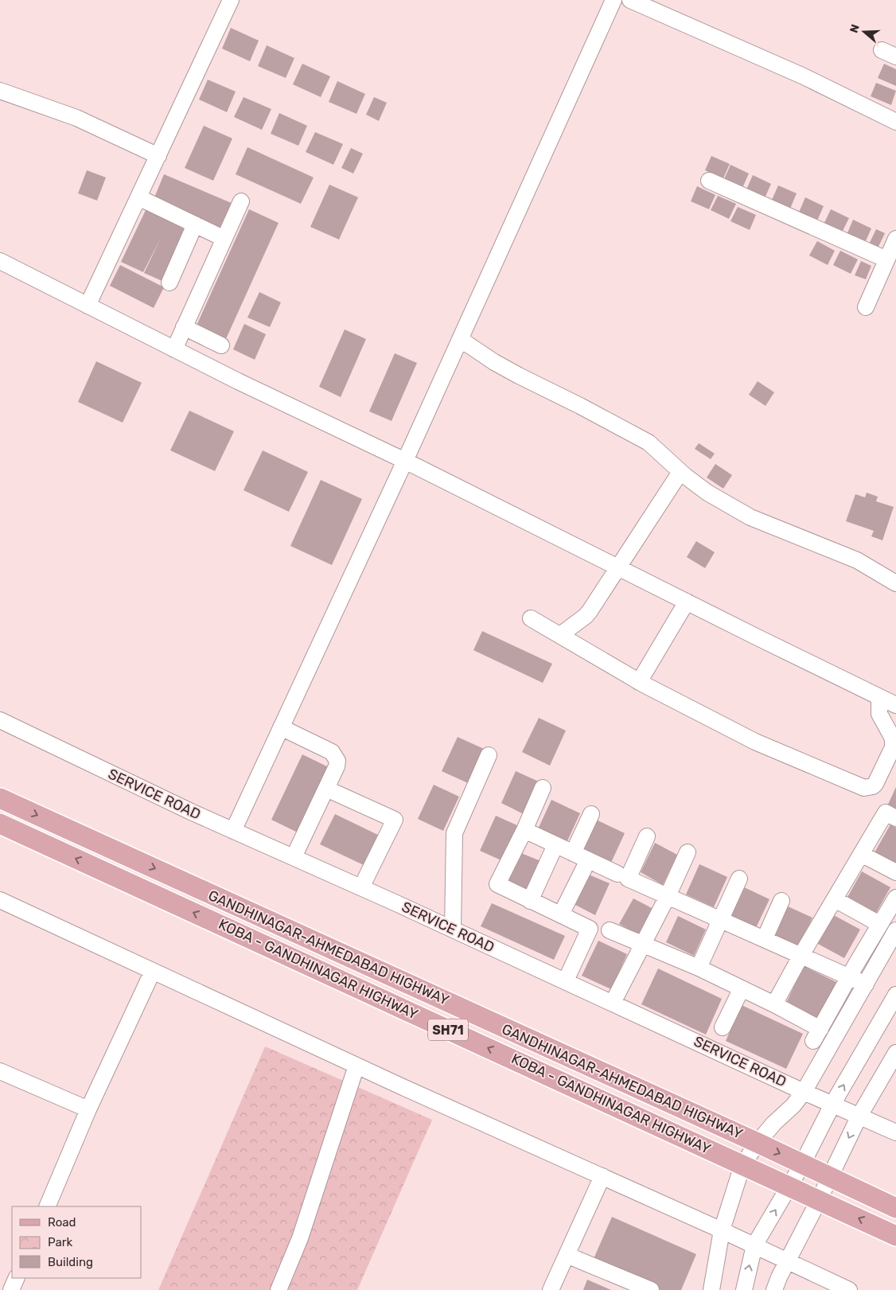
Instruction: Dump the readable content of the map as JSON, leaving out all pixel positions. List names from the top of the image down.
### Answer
{
  "streets": {
    "main road": ["GANDHINAGAR-AHMEDABAD HIGHWAY", "KOBA - GANDHINAGAR HIGHWAY", "SH71"],
    "street": ["SERVICE ROAD"]
  },
  "one_way": ["GANDHINAGAR-AHMEDABAD HIGHWAY", "KOBA - GANDHINAGAR HIGHWAY"],
  "legend": ["Road", "Park", "Building"],
  "north": "left"
}
